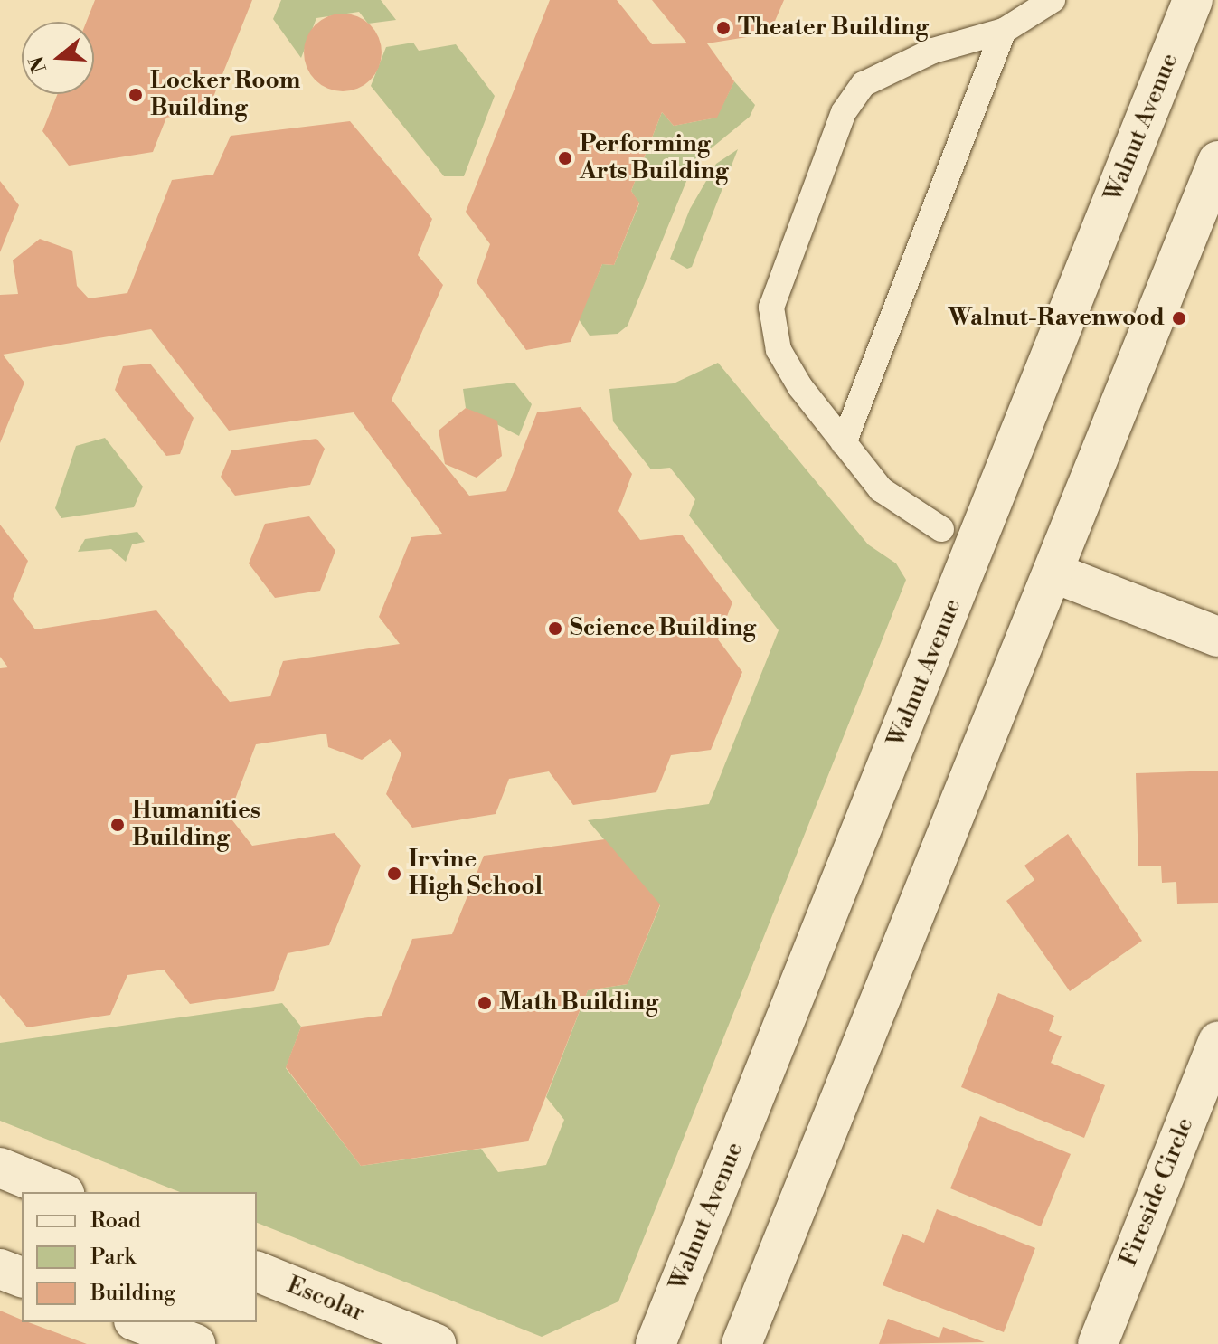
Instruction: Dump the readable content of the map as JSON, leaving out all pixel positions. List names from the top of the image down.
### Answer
{
  "streets": {
    "main road": ["Walnut Avenue", "Fireside Circle", "Escolar"]
  },
  "places": [
    "Theater Building",
    "Locker Room Building",
    "Performing Arts Building",
    "Walnut-Ravenwood",
    "Science Building",
    "Humanities Building",
    "Irvine High School",
    "Math Building"
  ],
  "legend": ["Road", "Park", "Building"],
  "north": "left"
}
